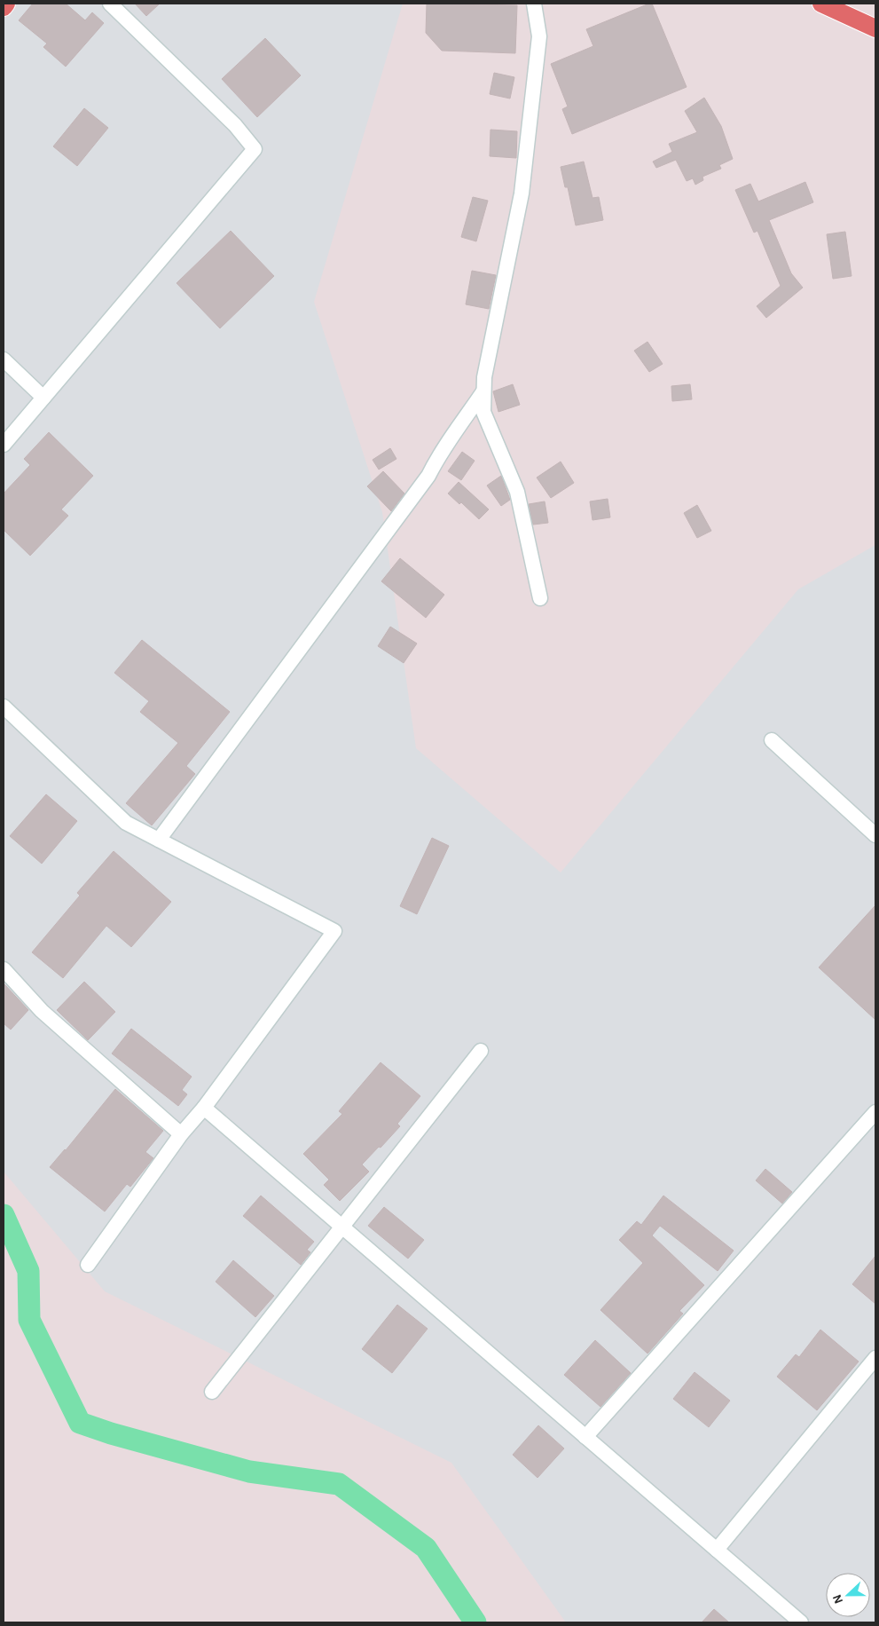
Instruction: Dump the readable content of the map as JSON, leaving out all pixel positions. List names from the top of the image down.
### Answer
{
  "north": "left"
}
